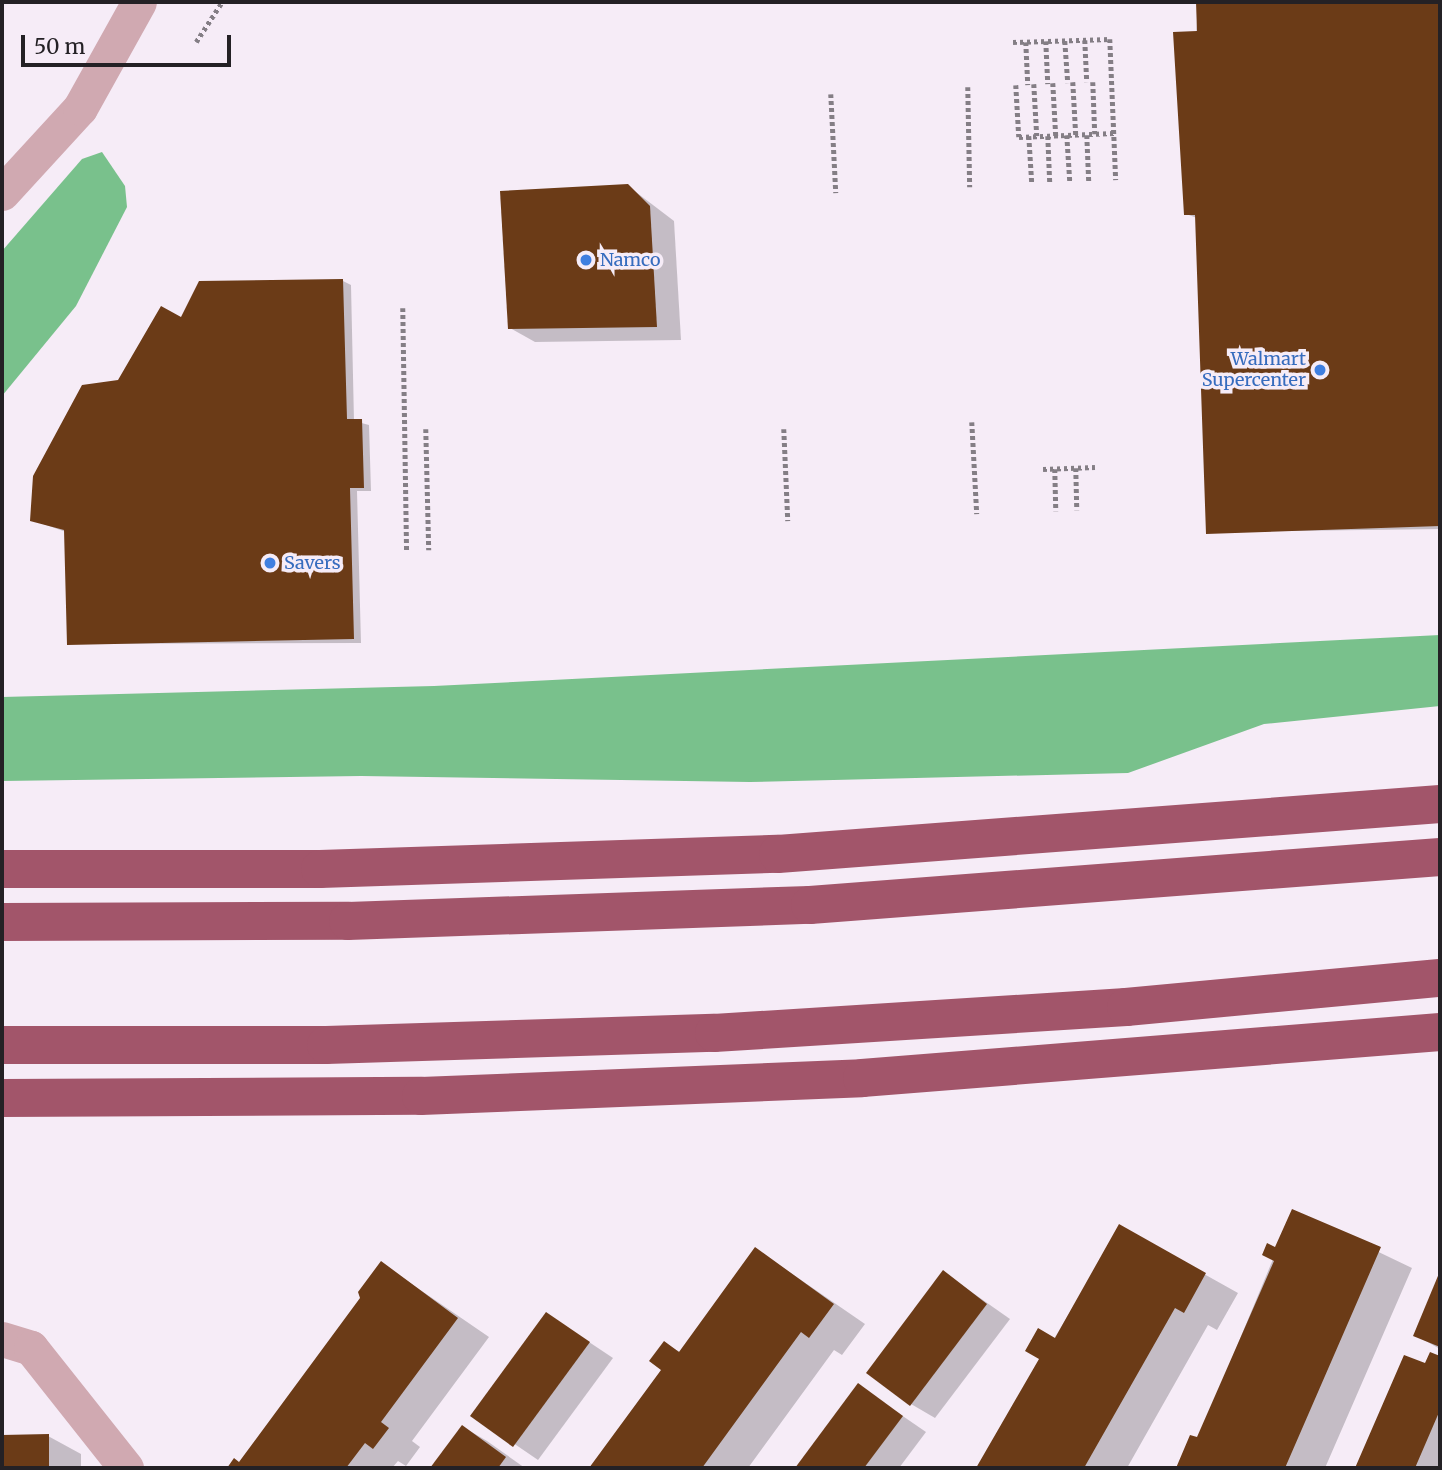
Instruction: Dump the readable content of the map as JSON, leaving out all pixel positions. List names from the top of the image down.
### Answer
{
  "places": ["Namco", "Walmart Supercenter", "Savers"],
  "scale_bar": "50 m"
}
